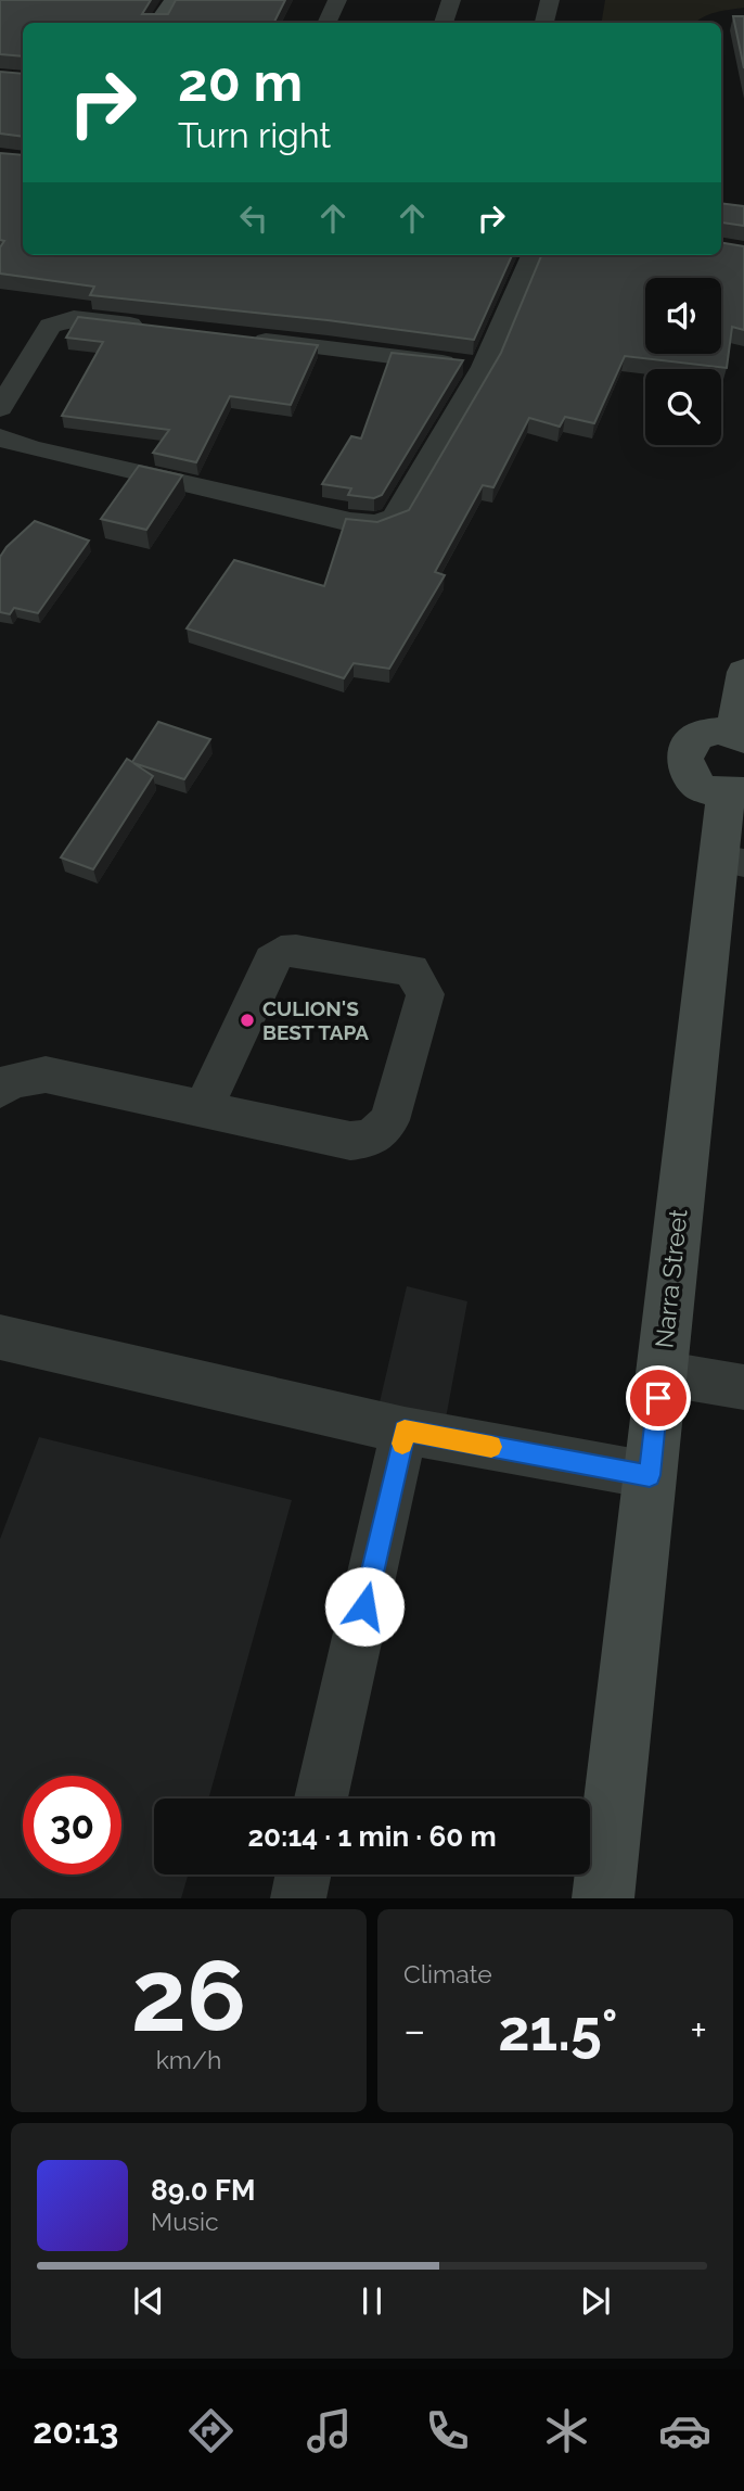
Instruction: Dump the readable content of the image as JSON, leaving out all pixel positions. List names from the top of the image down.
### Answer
{
  "streets": {
    "street": ["Narra Street"]
  },
  "places": ["CULION'S BEST TAPA"],
  "page": {
    "turn": ["20 m", "Turn right"],
    "limit": "30",
    "trip": "20:14 · 1 min · 60 m",
    "tile": [
      ["26", "km/h"],
      "Climate"
    ],
    "heat": ["−", "21.5°", "+"],
    "song": ["89.0 FM", "Music"],
    "tabs": "20:13"
  }
}
